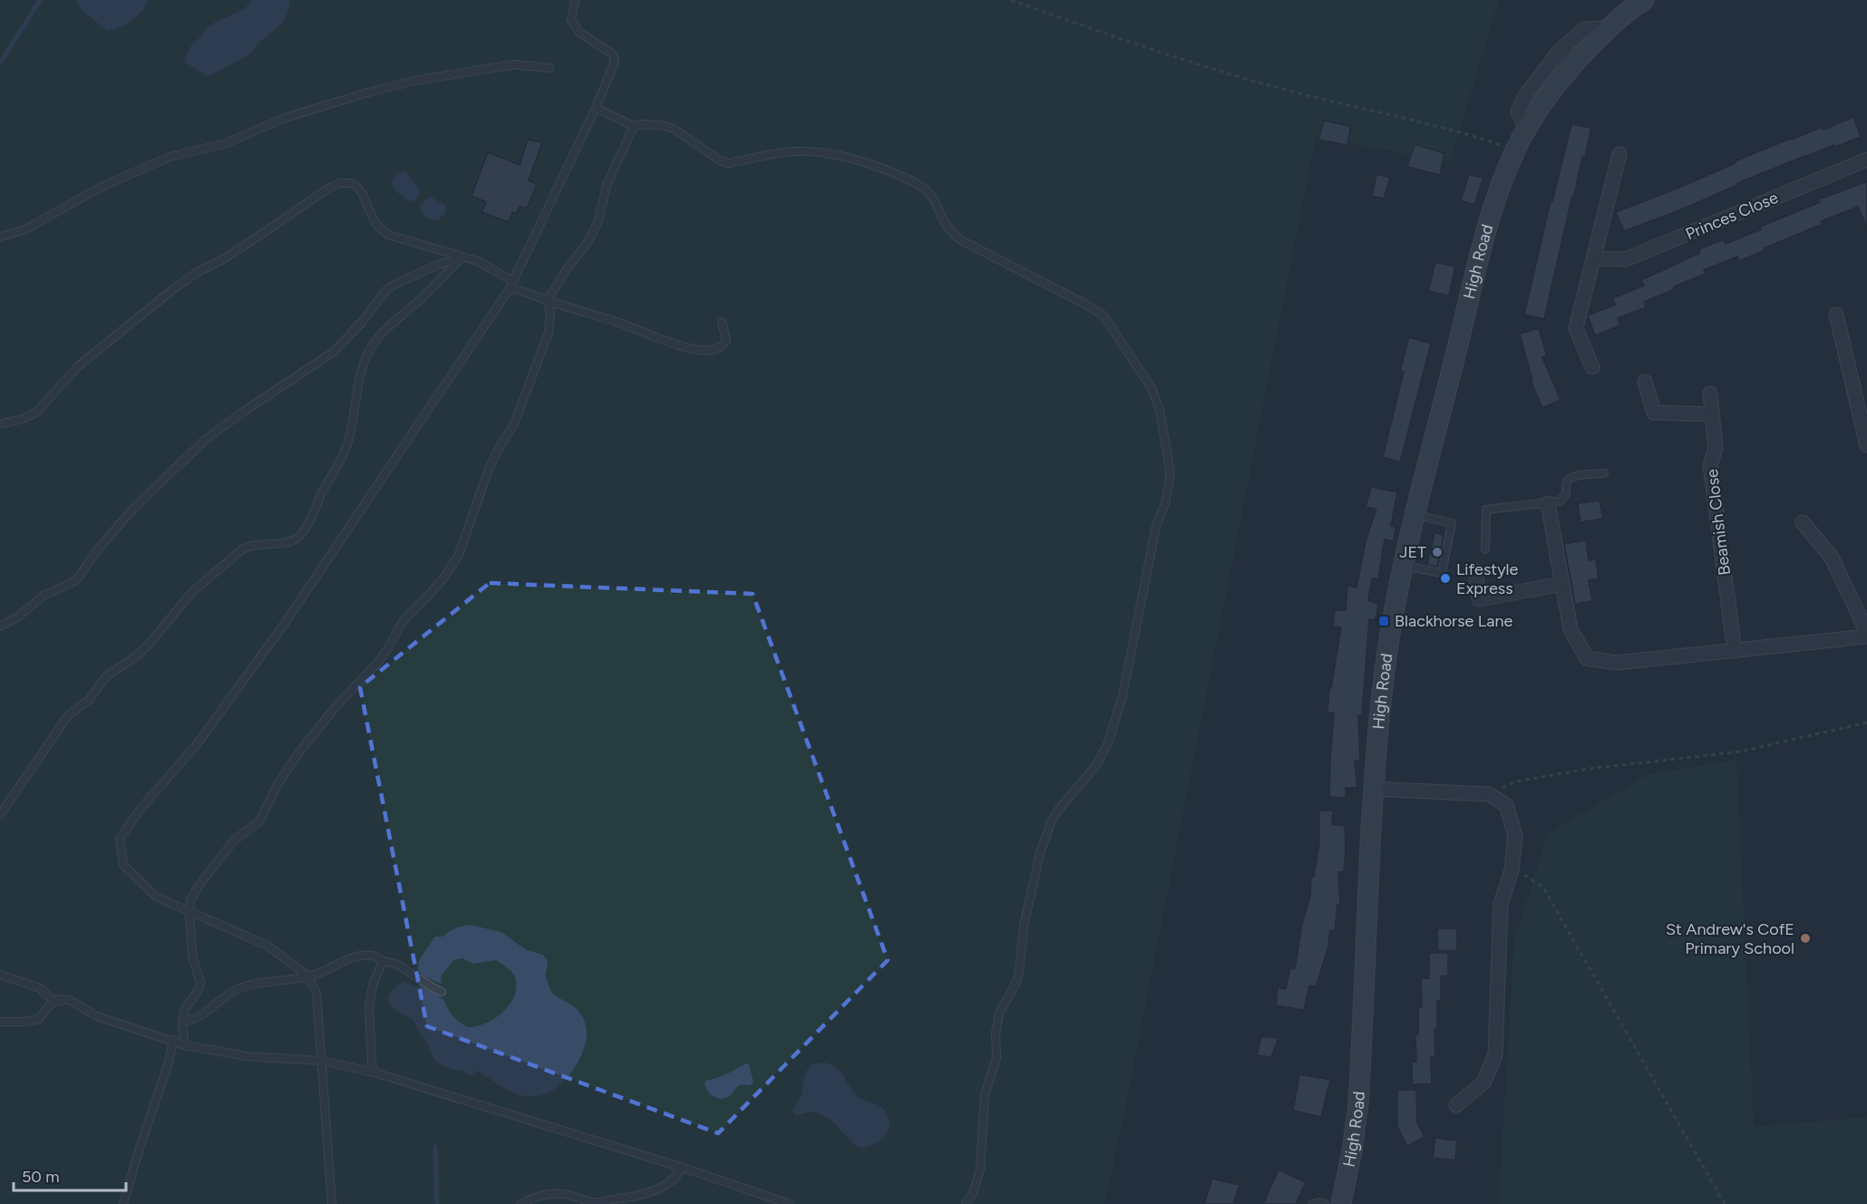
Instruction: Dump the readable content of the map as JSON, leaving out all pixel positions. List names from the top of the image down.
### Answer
{
  "streets": {
    "main road": ["High Road"],
    "street": ["Princes Close", "Beamish Close"]
  },
  "places": {
    "other": ["JET", "Lifestyle Express", "St Andrew's CofE Primary School"],
    "transit": ["Blackhorse Lane"]
  },
  "scale_bar": "50 m"
}
